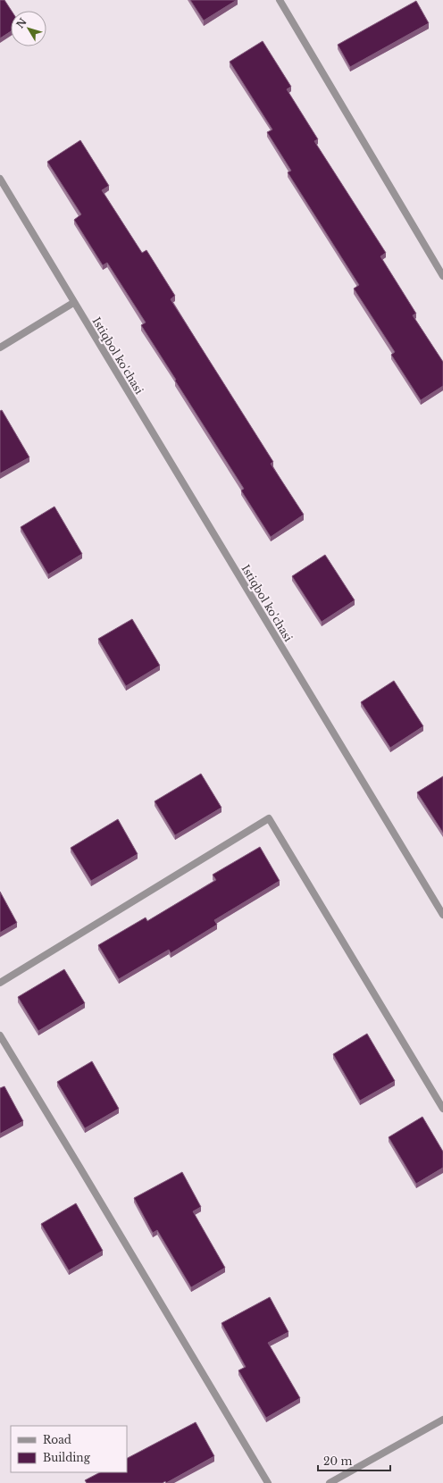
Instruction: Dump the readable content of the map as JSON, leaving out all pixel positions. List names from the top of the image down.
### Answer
{
  "streets": {
    "street": ["Istiqbol ko'chasi"]
  },
  "legend": ["Road", "Building"],
  "scale_bar": "20 m",
  "north": "top left"
}
